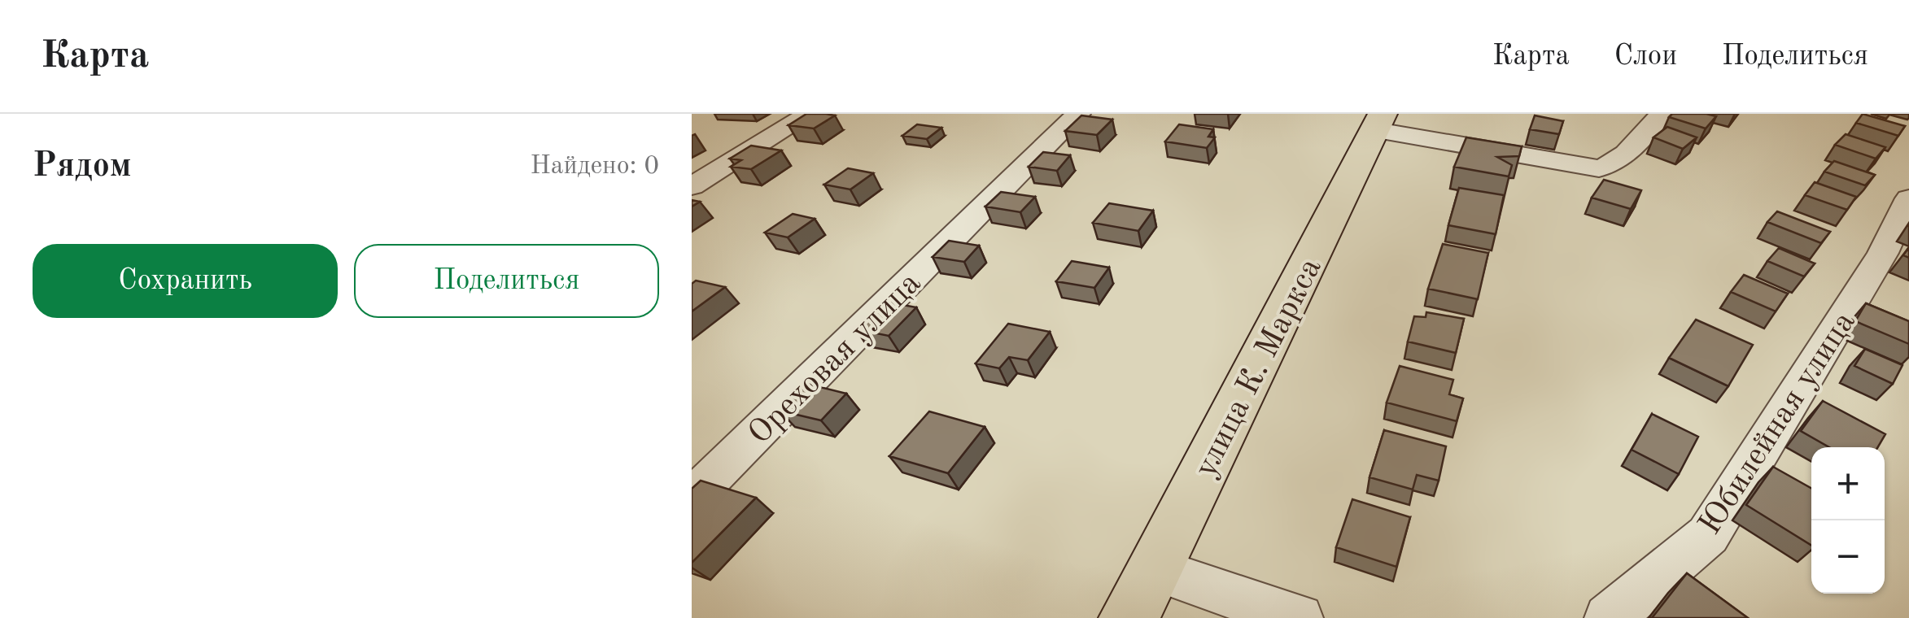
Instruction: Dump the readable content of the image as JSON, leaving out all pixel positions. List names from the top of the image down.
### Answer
{
  "streets": {
    "main road": ["улица К. Маркса"],
    "street": ["Ореховая улица", "Юбилейная улица"]
  },
  "page": {
    "header": "Карта",
    "nav": ["Карта", "Слои", "Поделиться"],
    "heading": ["Рядом", "Найдено: 0"],
    "buttons": ["Сохранить", "Поделиться"],
    "map_buttons": ["+", "−"]
  }
}
